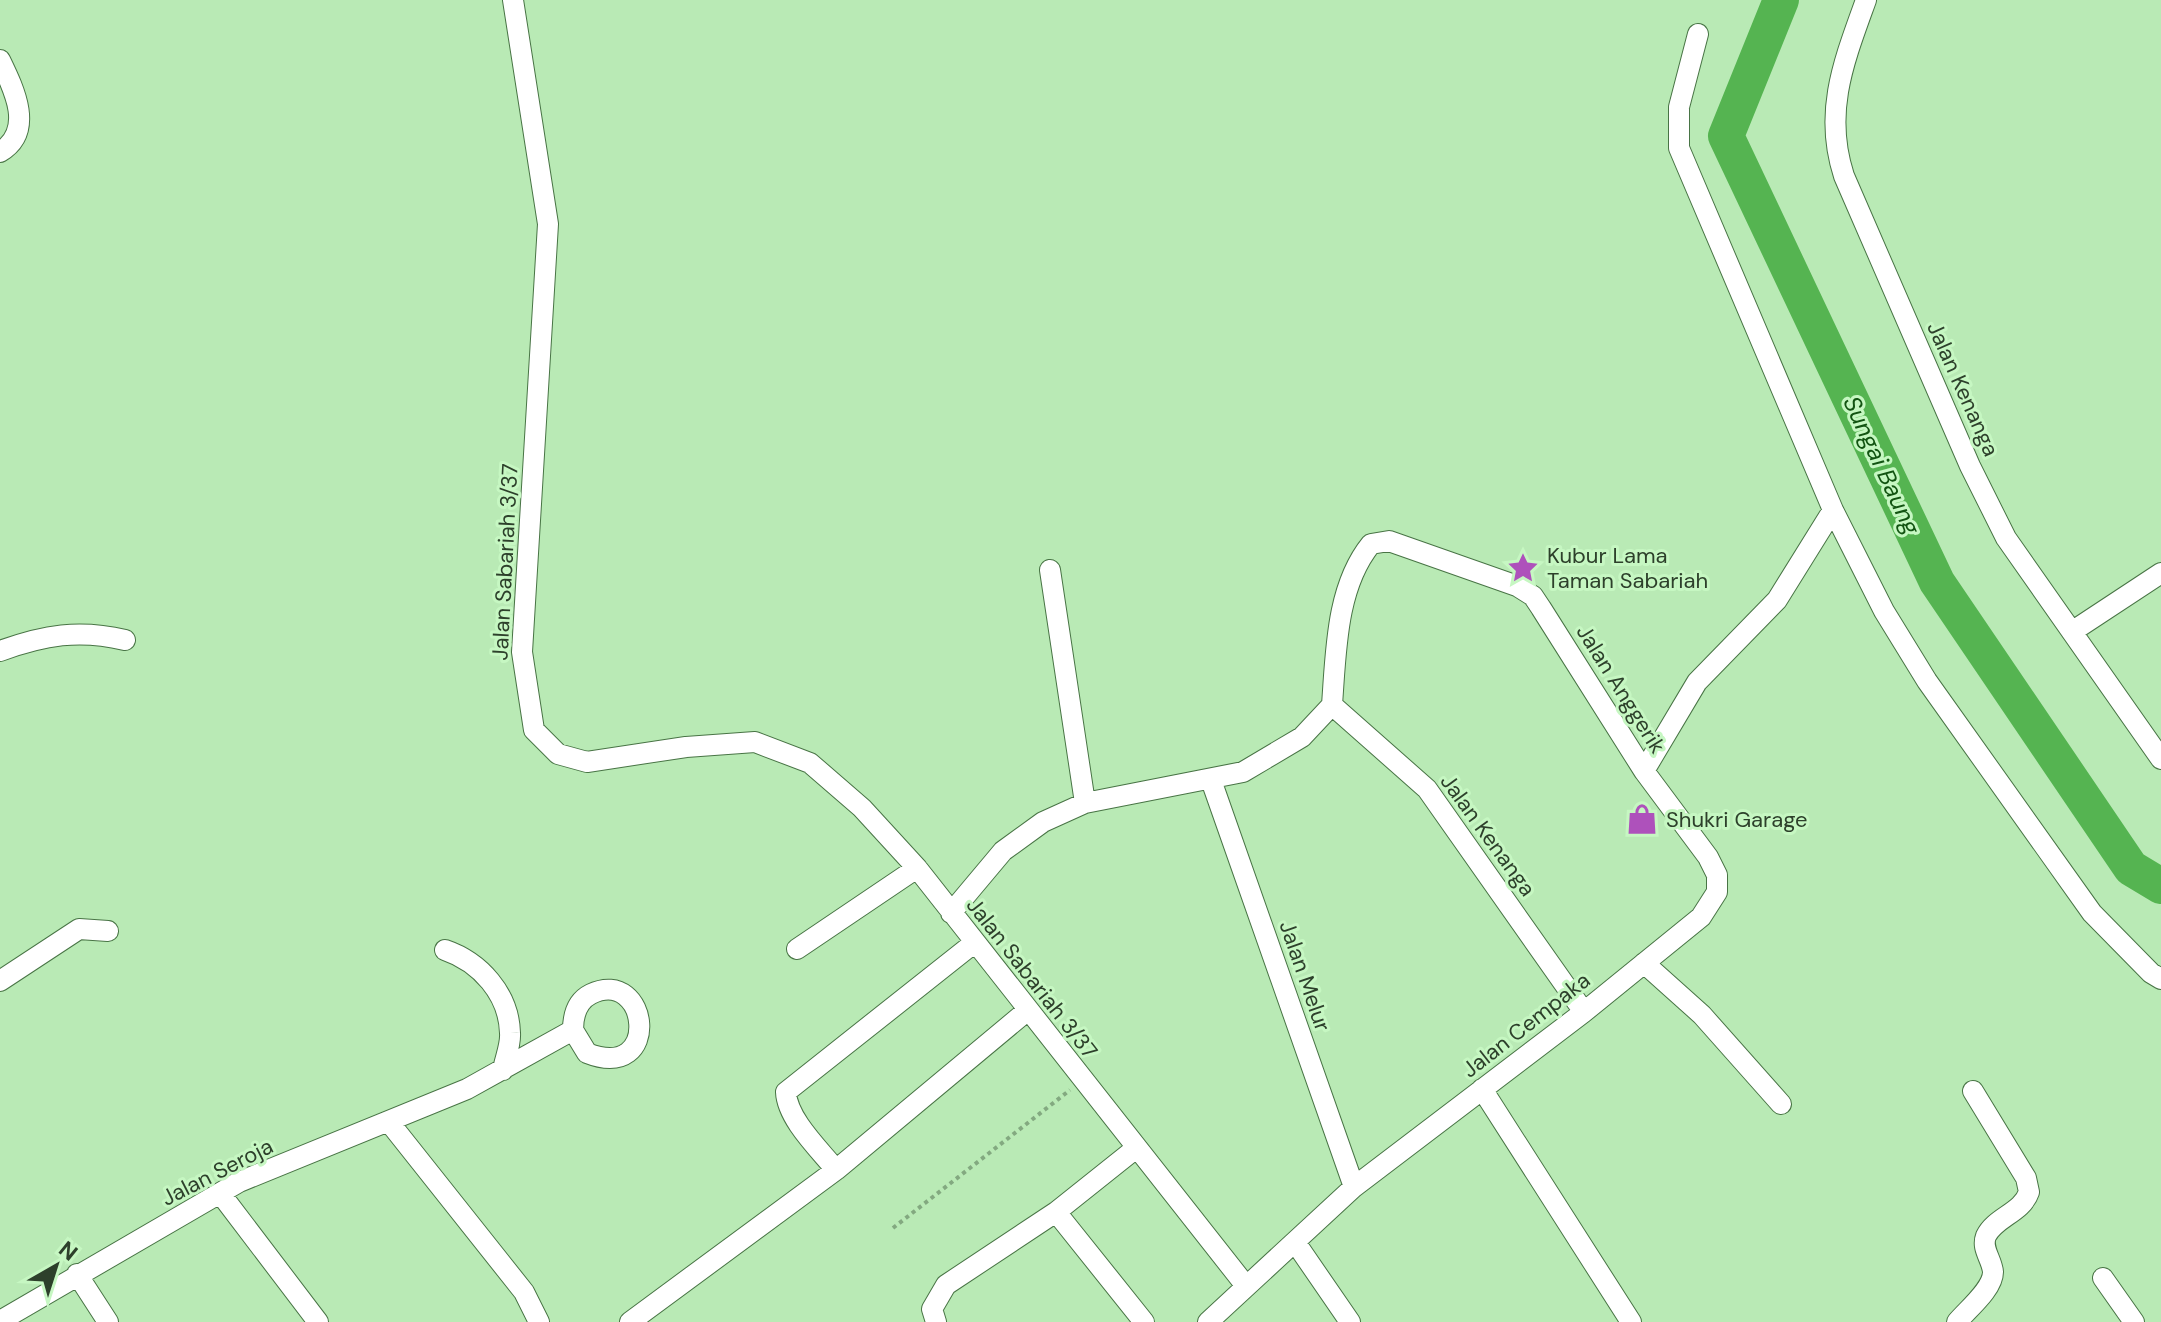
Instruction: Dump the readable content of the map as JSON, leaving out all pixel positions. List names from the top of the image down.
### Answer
{
  "streets": {
    "street": [
      "Jalan Kenanga",
      "Jalan Sabariah 3/37",
      "Jalan Anggerik",
      "Jalan Melur",
      "Jalan Cempaka",
      "Jalan Seroja"
    ]
  },
  "crossings": [
    ["Jalan Kenanga", "Jalan Anggerik"],
    ["Jalan Kenanga", "Jalan Cempaka"],
    ["Jalan Sabariah 3/37", "Jalan Cempaka"],
    ["Jalan Anggerik", "Jalan Cempaka"],
    ["Jalan Melur", "Jalan Cempaka"]
  ],
  "water": ["Sungai Baung"],
  "places": {
    "place": ["Kubur Lama Taman Sabariah"],
    "shop": ["Shukri Garage"]
  },
  "north": "top right"
}
